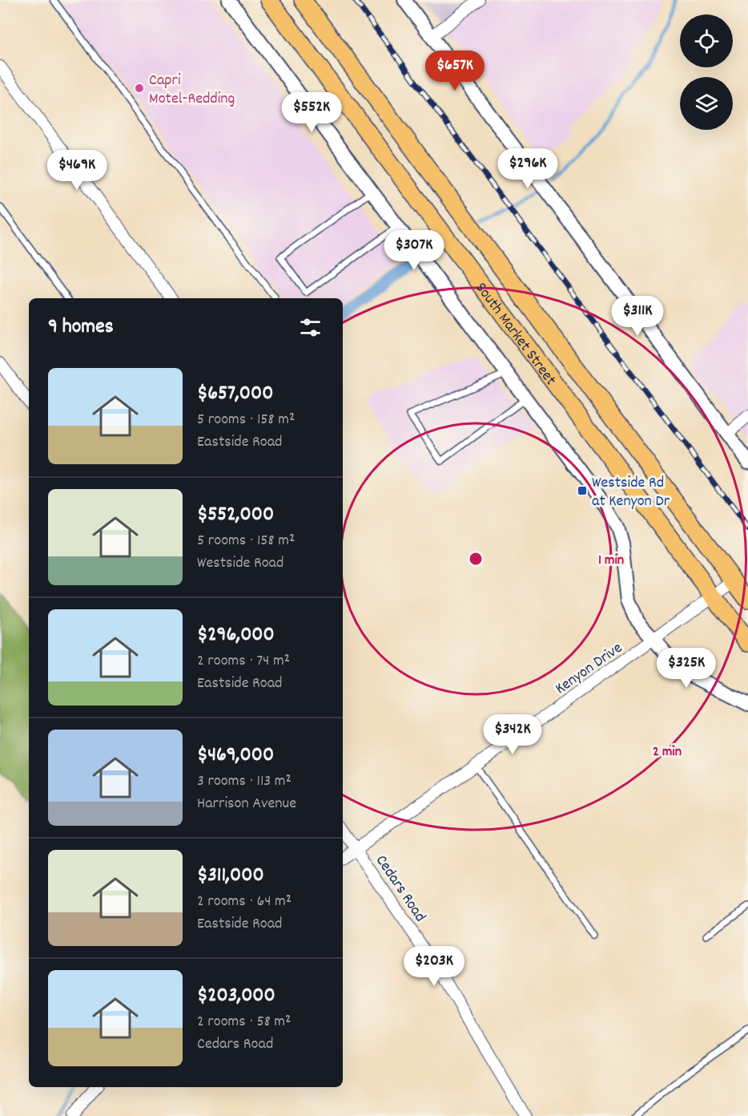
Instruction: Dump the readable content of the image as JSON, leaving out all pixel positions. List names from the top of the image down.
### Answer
{
  "streets": {
    "main road": ["South Market Street"],
    "street": ["Kenyon Drive", "Cedars Road"]
  },
  "crossings": [
    ["South Market Street", "Kenyon Drive"],
    ["Kenyon Drive", "Cedars Road"]
  ],
  "places": {
    "other": ["Capri Motel-Redding"],
    "transit": ["Westside Rd at Kenyon Dr"]
  },
  "page": {
    "price": [
      "$657K",
      "$552K",
      "$296K",
      "$469K",
      "$307K",
      "$311K",
      "$325K",
      "$342K",
      "$203K"
    ],
    "heading": "9 homes",
    "list": [
      {
        "name": "$657,000",
        "note": "5 rooms · 158 m² · Eastside Road"
      },
      {
        "name": "$552,000",
        "note": "5 rooms · 158 m² · Westside Road"
      },
      {
        "name": "$296,000",
        "note": "2 rooms · 74 m² · Eastside Road"
      },
      {
        "name": "$469,000",
        "note": "3 rooms · 113 m² · Harrison Avenue"
      },
      {
        "name": "$311,000",
        "note": "2 rooms · 64 m² · Eastside Road"
      },
      {
        "name": "$203,000",
        "note": "2 rooms · 58 m² · Cedars Road"
      }
    ]
  },
  "rings": ["1 min", "2 min"]
}
